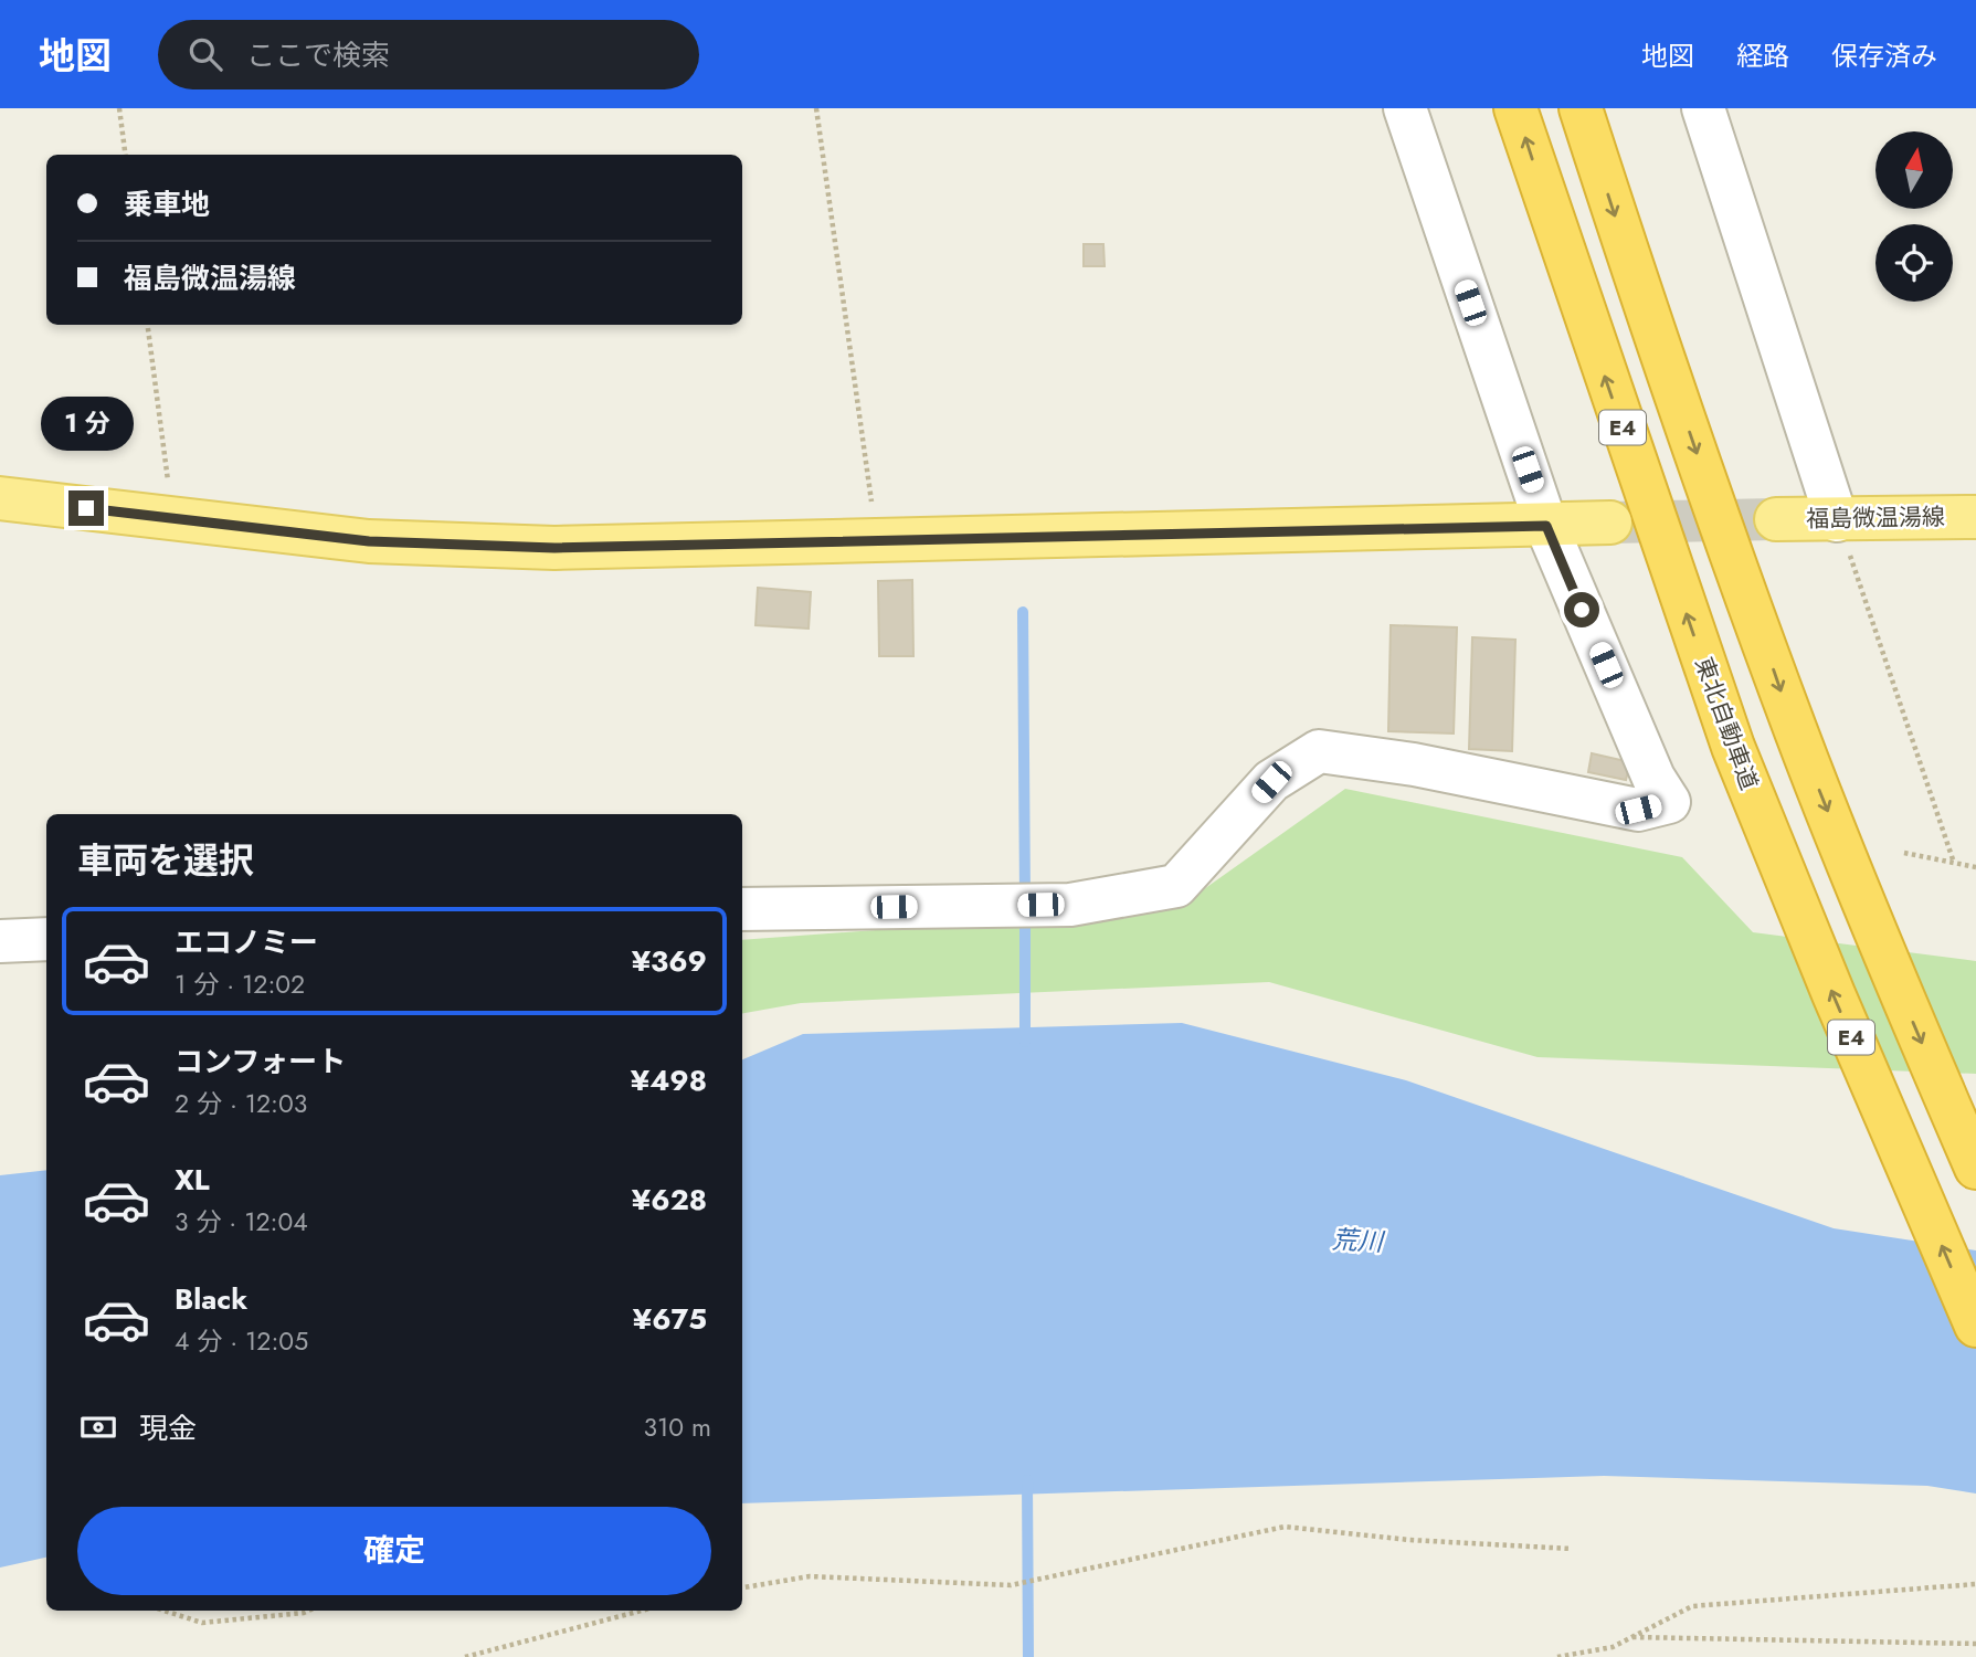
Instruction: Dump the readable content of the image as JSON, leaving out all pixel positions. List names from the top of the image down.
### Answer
{
  "streets": {
    "highway": ["E4", "東北自動車道"],
    "main road": ["福島微温湯線"]
  },
  "water": ["荒川"],
  "north": "top",
  "page": {
    "header": "地図",
    "search": "ここで検索",
    "nav": ["地図", "経路", "保存済み"],
    "banner": ["乗車地", "福島微温湯線"],
    "bubble": "1 分",
    "heading": "車両を選択",
    "list": [
      {
        "name": "エコノミー",
        "note": "1 分 · 12:02",
        "value": "¥369"
      },
      {
        "name": "コンフォート",
        "note": "2 分 · 12:03",
        "value": "¥498"
      },
      {
        "name": "XL",
        "note": "3 分 · 12:04",
        "value": "¥628"
      },
      {
        "name": "Black",
        "note": "4 分 · 12:05",
        "value": "¥675"
      }
    ],
    "pay": ["現金", "310 m"],
    "buttons": "確定"
  }
}
